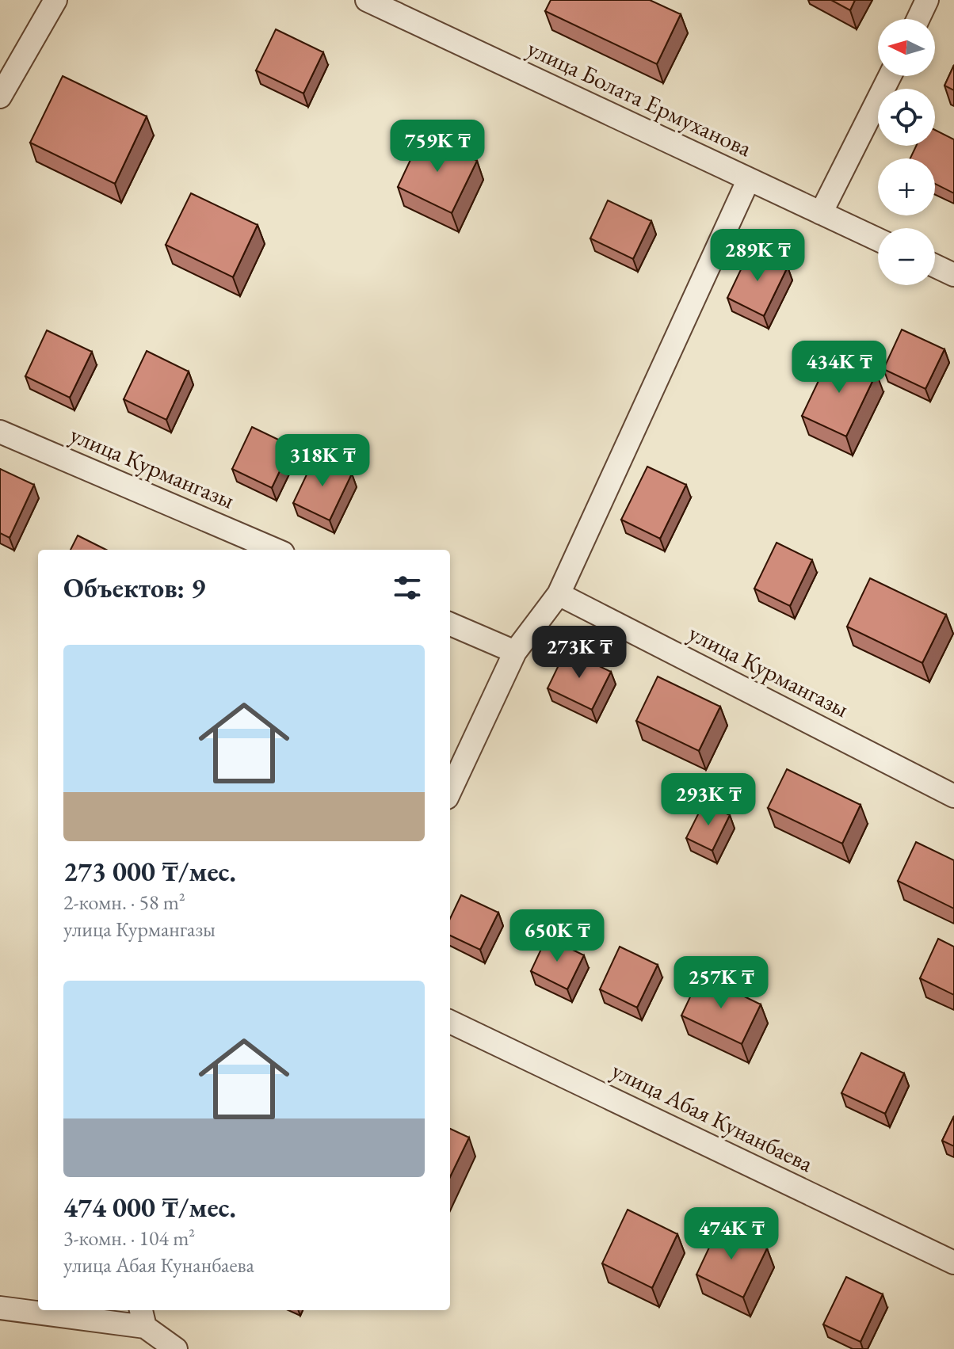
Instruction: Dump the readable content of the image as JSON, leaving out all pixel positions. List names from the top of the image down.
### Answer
{
  "streets": {
    "street": ["улица Болата Ермуханова", "улица Курмангазы", "улица Абая Кунанбаева"]
  },
  "north": "left",
  "page": {
    "map_buttons": ["+", "−"],
    "price": [
      "759K ₸",
      "289K ₸",
      "434K ₸",
      "318K ₸",
      "273K ₸",
      "293K ₸",
      "650K ₸",
      "257K ₸",
      "474K ₸"
    ],
    "heading": "Объектов: 9",
    "list": [
      {
        "name": "273 000 ₸/мес.",
        "note": "2-комн. · 58 m² · улица Курмангазы"
      },
      {
        "name": "474 000 ₸/мес.",
        "note": "3-комн. · 104 m² · улица Абая Кунанбаева"
      }
    ]
  }
}
